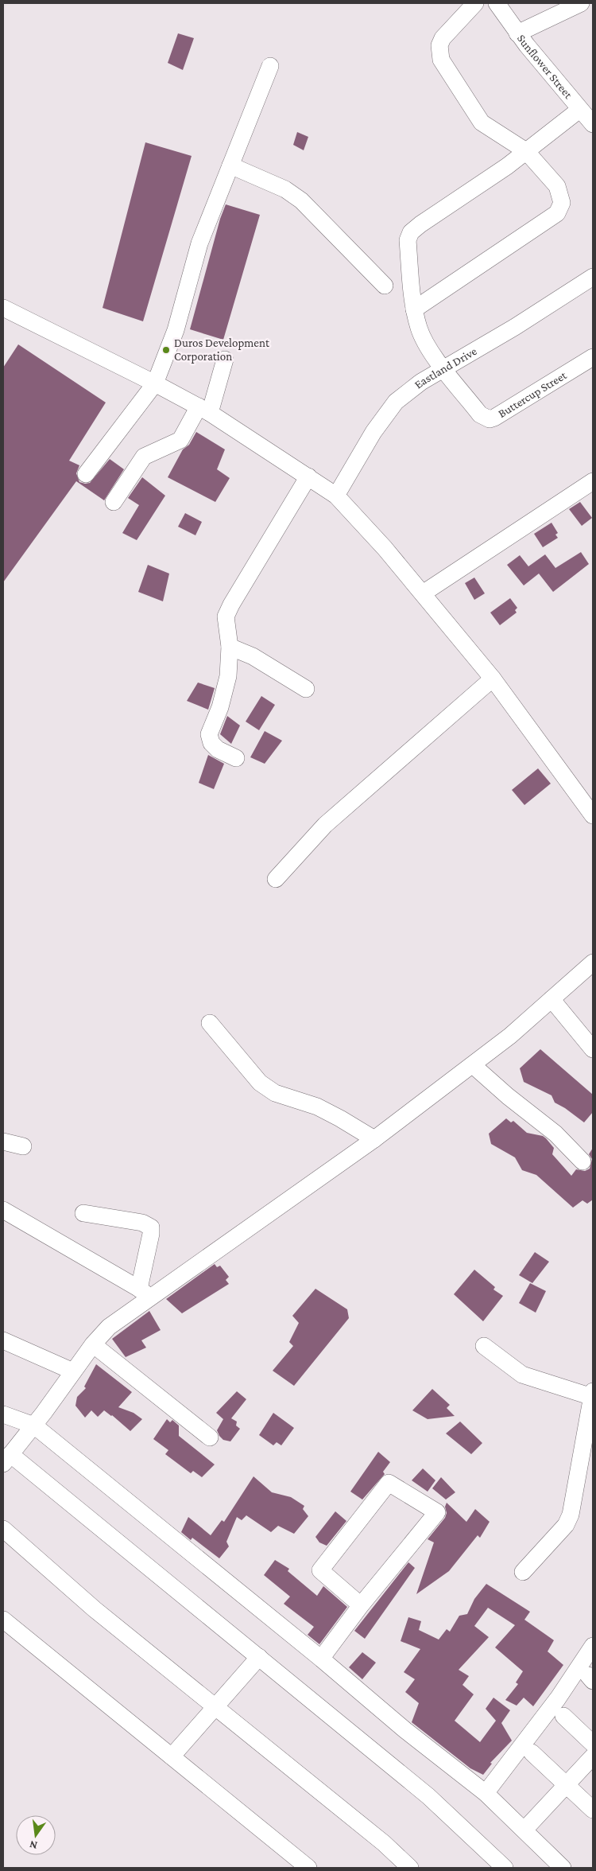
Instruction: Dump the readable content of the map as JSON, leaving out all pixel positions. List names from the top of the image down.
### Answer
{
  "streets": {
    "street": ["Sunflower Street", "Eastland Drive", "Buttercup Street"]
  },
  "crossings": [
    ["Eastland Drive", "Buttercup Street"]
  ],
  "places": ["Duros Development Corporation"],
  "north": "bottom"
}
